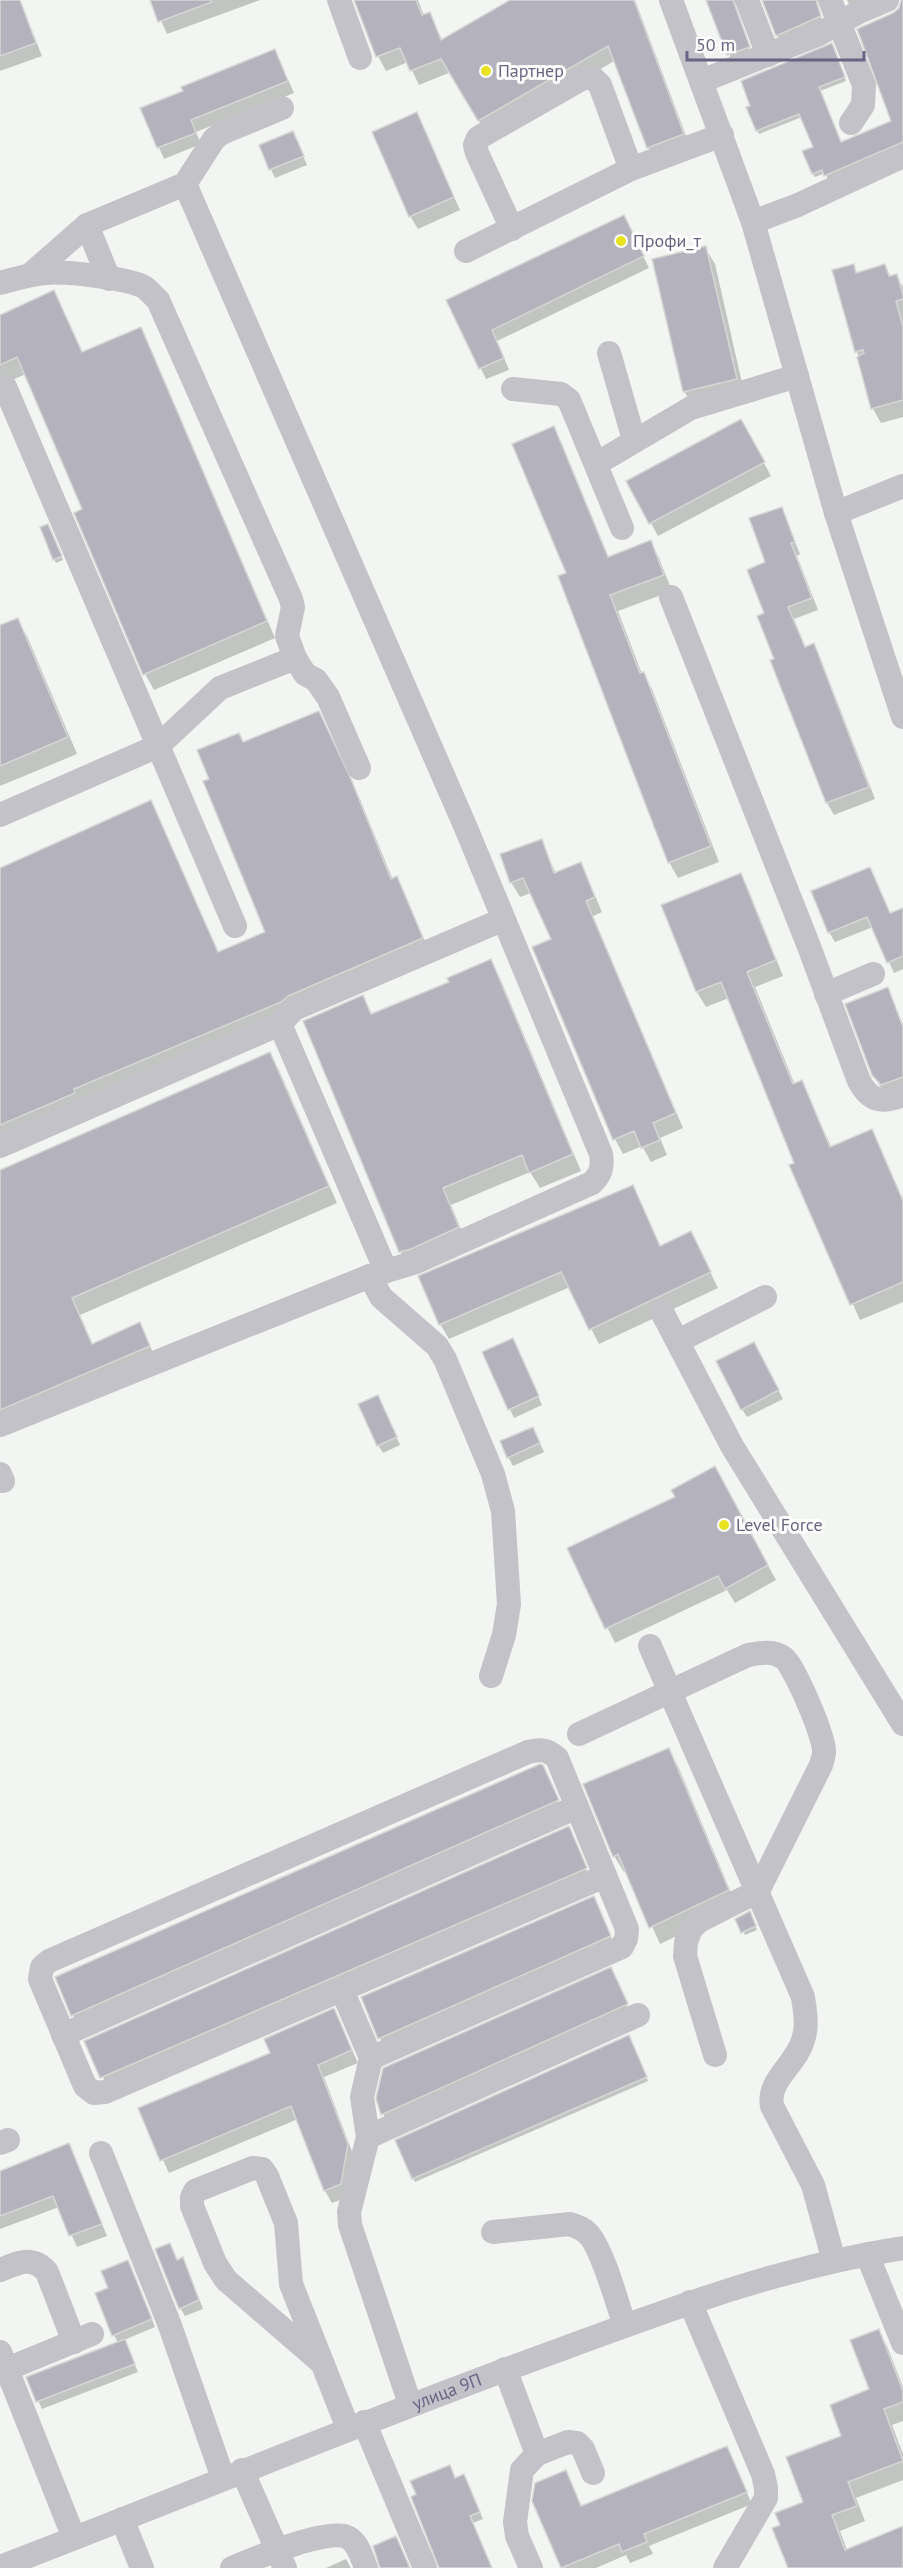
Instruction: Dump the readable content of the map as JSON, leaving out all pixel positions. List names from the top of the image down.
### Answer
{
  "streets": {
    "street": ["улица 9П"]
  },
  "places": ["Партнер", "Профи_т", "Level Force"],
  "scale_bar": "50 m"
}
